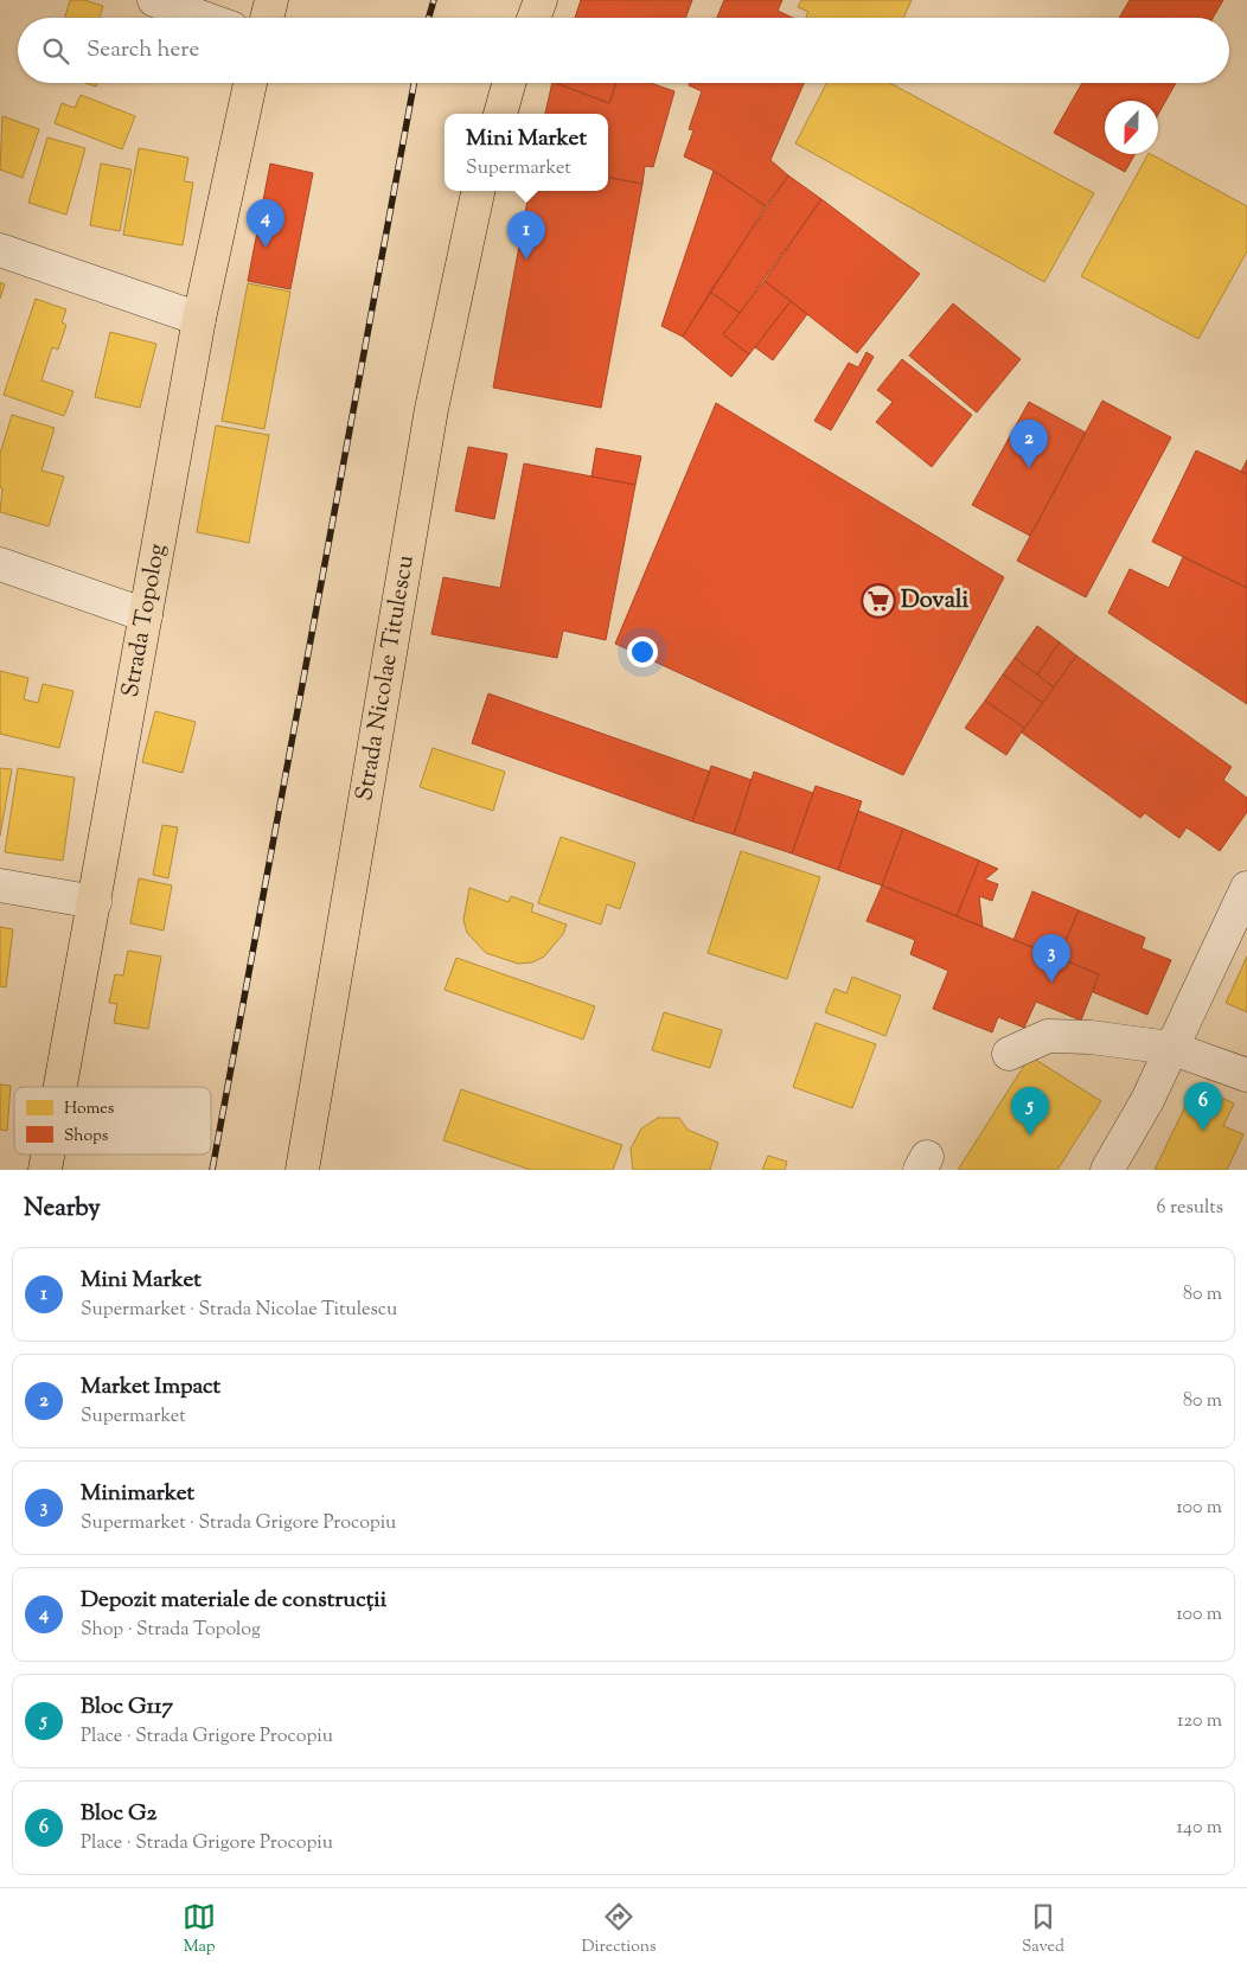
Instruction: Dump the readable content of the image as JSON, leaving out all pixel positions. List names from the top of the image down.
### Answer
{
  "streets": {
    "main road": ["Strada Topolog", "Strada Nicolae Titulescu"]
  },
  "places": {
    "supermarket": ["Dovali"]
  },
  "legend": ["Homes", "Shops"],
  "north": "bottom",
  "page": {
    "search": "Search here",
    "popup": ["Mini Market", "Supermarket"],
    "pins": [
      "4",
      "1",
      "2",
      "3",
      "6",
      "5"
    ],
    "heading": ["Nearby", "6 results"],
    "list": [
      {
        "mark": "1",
        "name": "Mini Market",
        "note": "Supermarket · Strada Nicolae Titulescu",
        "value": "80 m"
      },
      {
        "mark": "2",
        "name": "Market Impact",
        "note": "Supermarket",
        "value": "80 m"
      },
      {
        "mark": "3",
        "name": "Minimarket",
        "note": "Supermarket · Strada Grigore Procopiu",
        "value": "100 m"
      },
      {
        "mark": "4",
        "name": "Depozit materiale de construcții",
        "note": "Shop · Strada Topolog",
        "value": "100 m"
      },
      {
        "mark": "5",
        "name": "Bloc G117",
        "note": "Place · Strada Grigore Procopiu",
        "value": "120 m"
      },
      {
        "mark": "6",
        "name": "Bloc G2",
        "note": "Place · Strada Grigore Procopiu",
        "value": "140 m"
      }
    ],
    "nav": ["Map", "Directions", "Saved"]
  }
}
